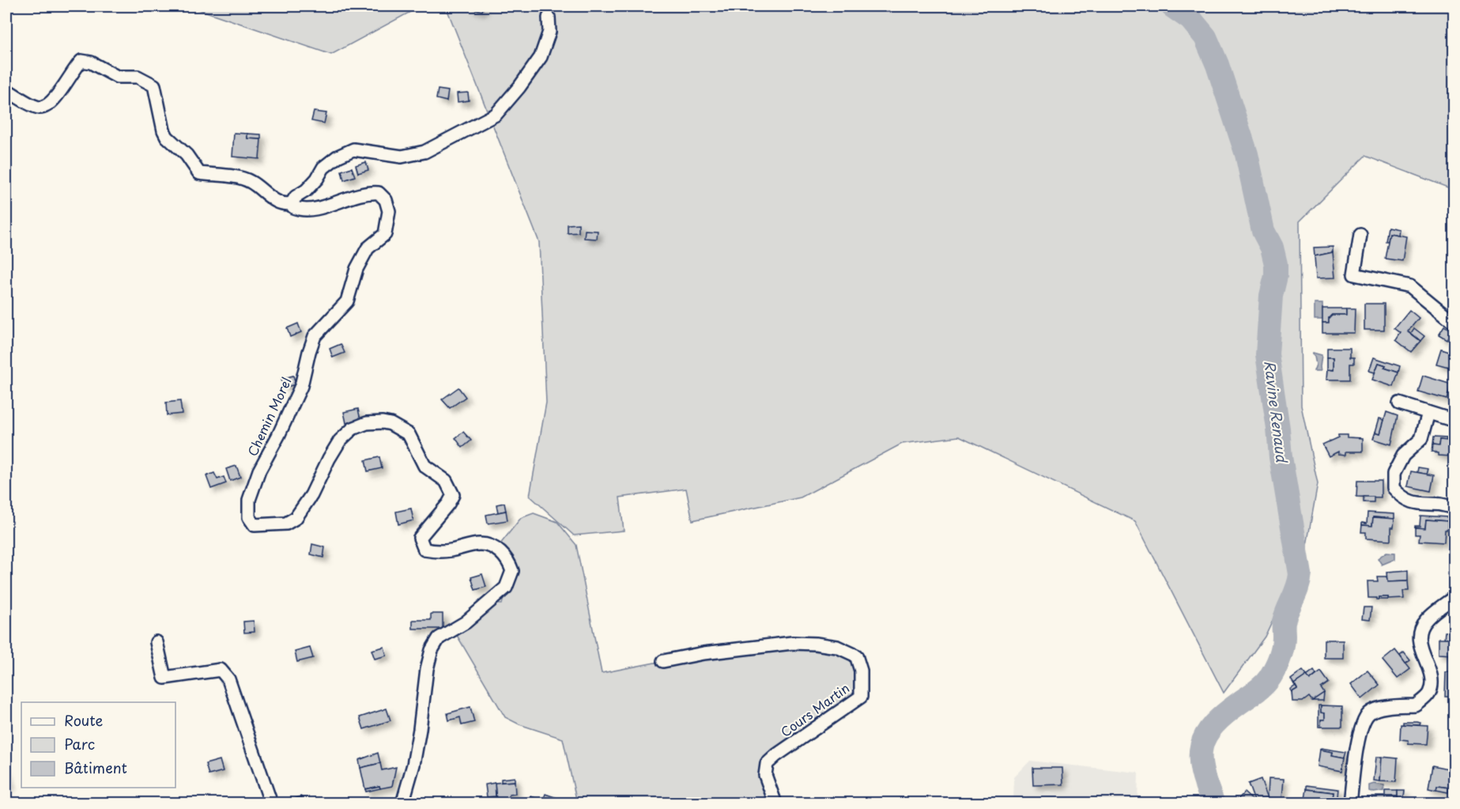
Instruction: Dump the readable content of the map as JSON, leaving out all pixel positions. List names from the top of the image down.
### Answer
{
  "streets": {
    "street": ["Chemin Morel", "Cours Martin"]
  },
  "water": ["Ravine Renaud"],
  "legend": ["Route", "Parc", "Bâtiment"]
}
